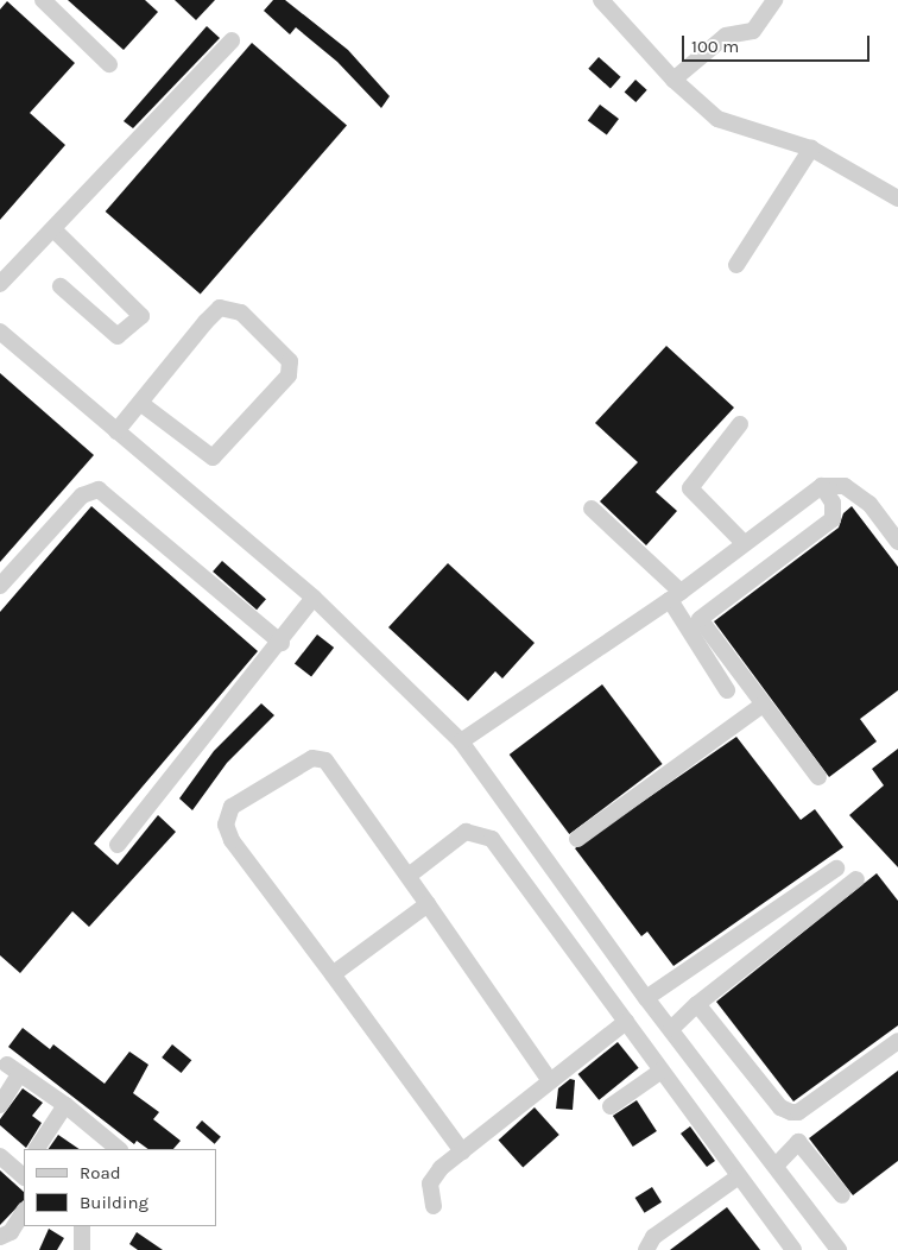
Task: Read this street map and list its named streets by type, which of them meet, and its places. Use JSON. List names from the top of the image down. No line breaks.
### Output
{"legend":["Road","Building"],"scale_bar":"100 m"}
